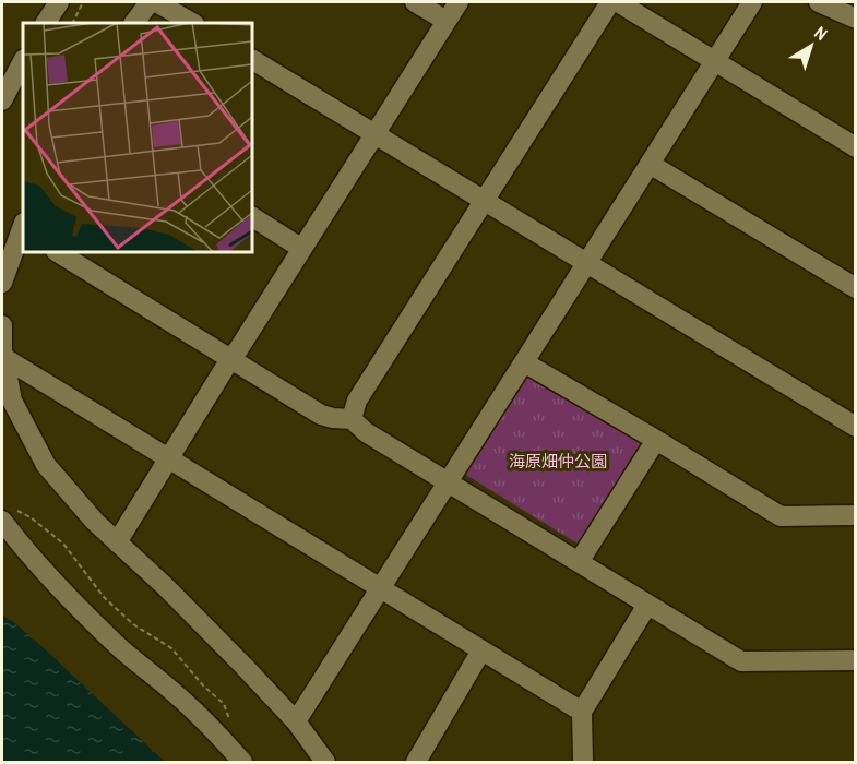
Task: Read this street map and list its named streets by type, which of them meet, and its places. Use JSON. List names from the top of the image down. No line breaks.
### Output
{"parks":["海原畑仲公園"],"north":"top right"}
